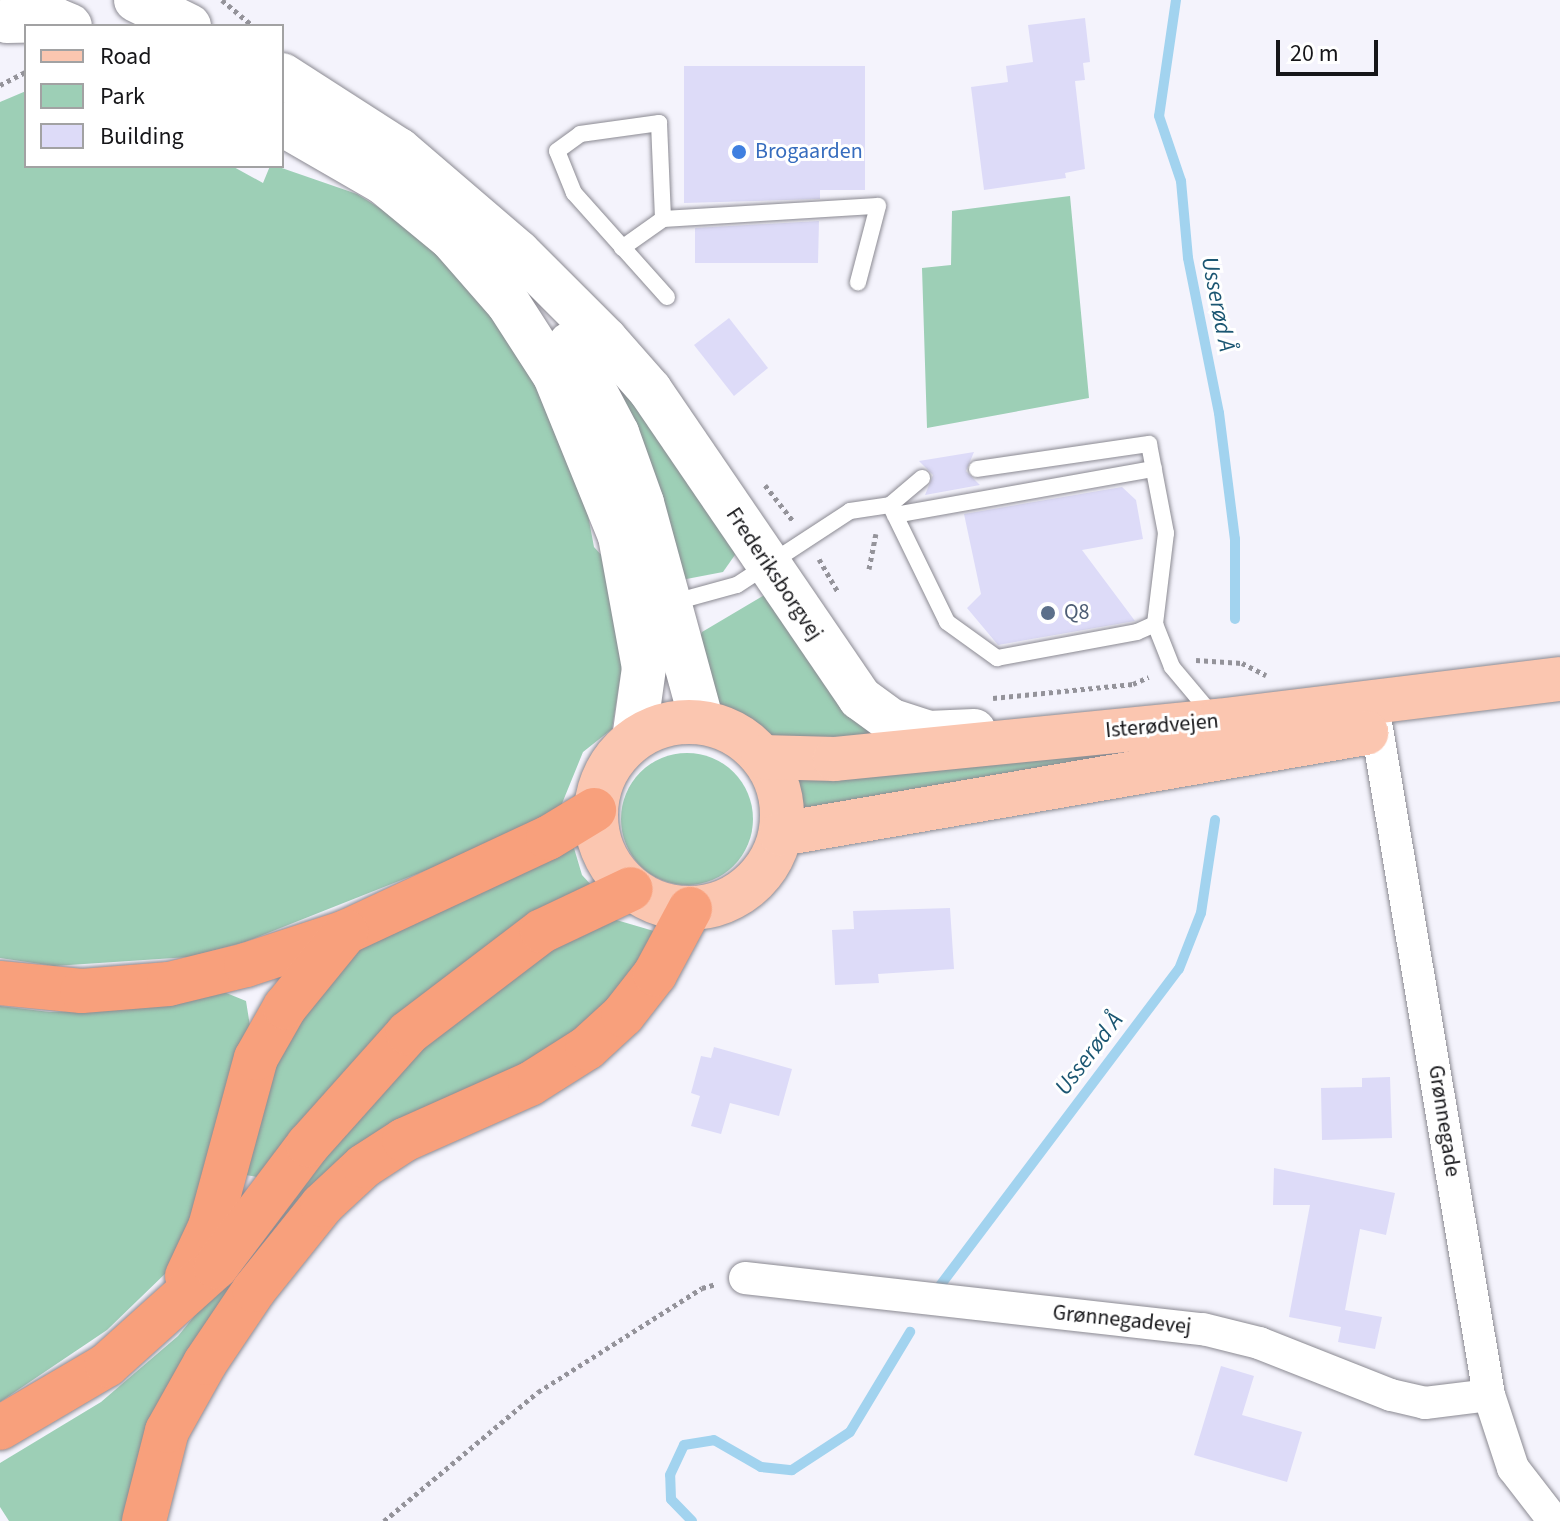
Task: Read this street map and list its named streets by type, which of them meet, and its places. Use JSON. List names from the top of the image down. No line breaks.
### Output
{"streets":{"main road":["Isterødvejen"],"street":["Frederiksborgvej","Grønnegade","Grønnegadevej"]},"crossings":[["Frederiksborgvej","Isterødvejen"],["Isterødvejen","Grønnegade"],["Grønnegade","Grønnegadevej"]],"water":["Usserød Å"],"places":["Brogaarden","Q8"],"legend":["Road","Park","Building"],"scale_bar":"20 m"}
